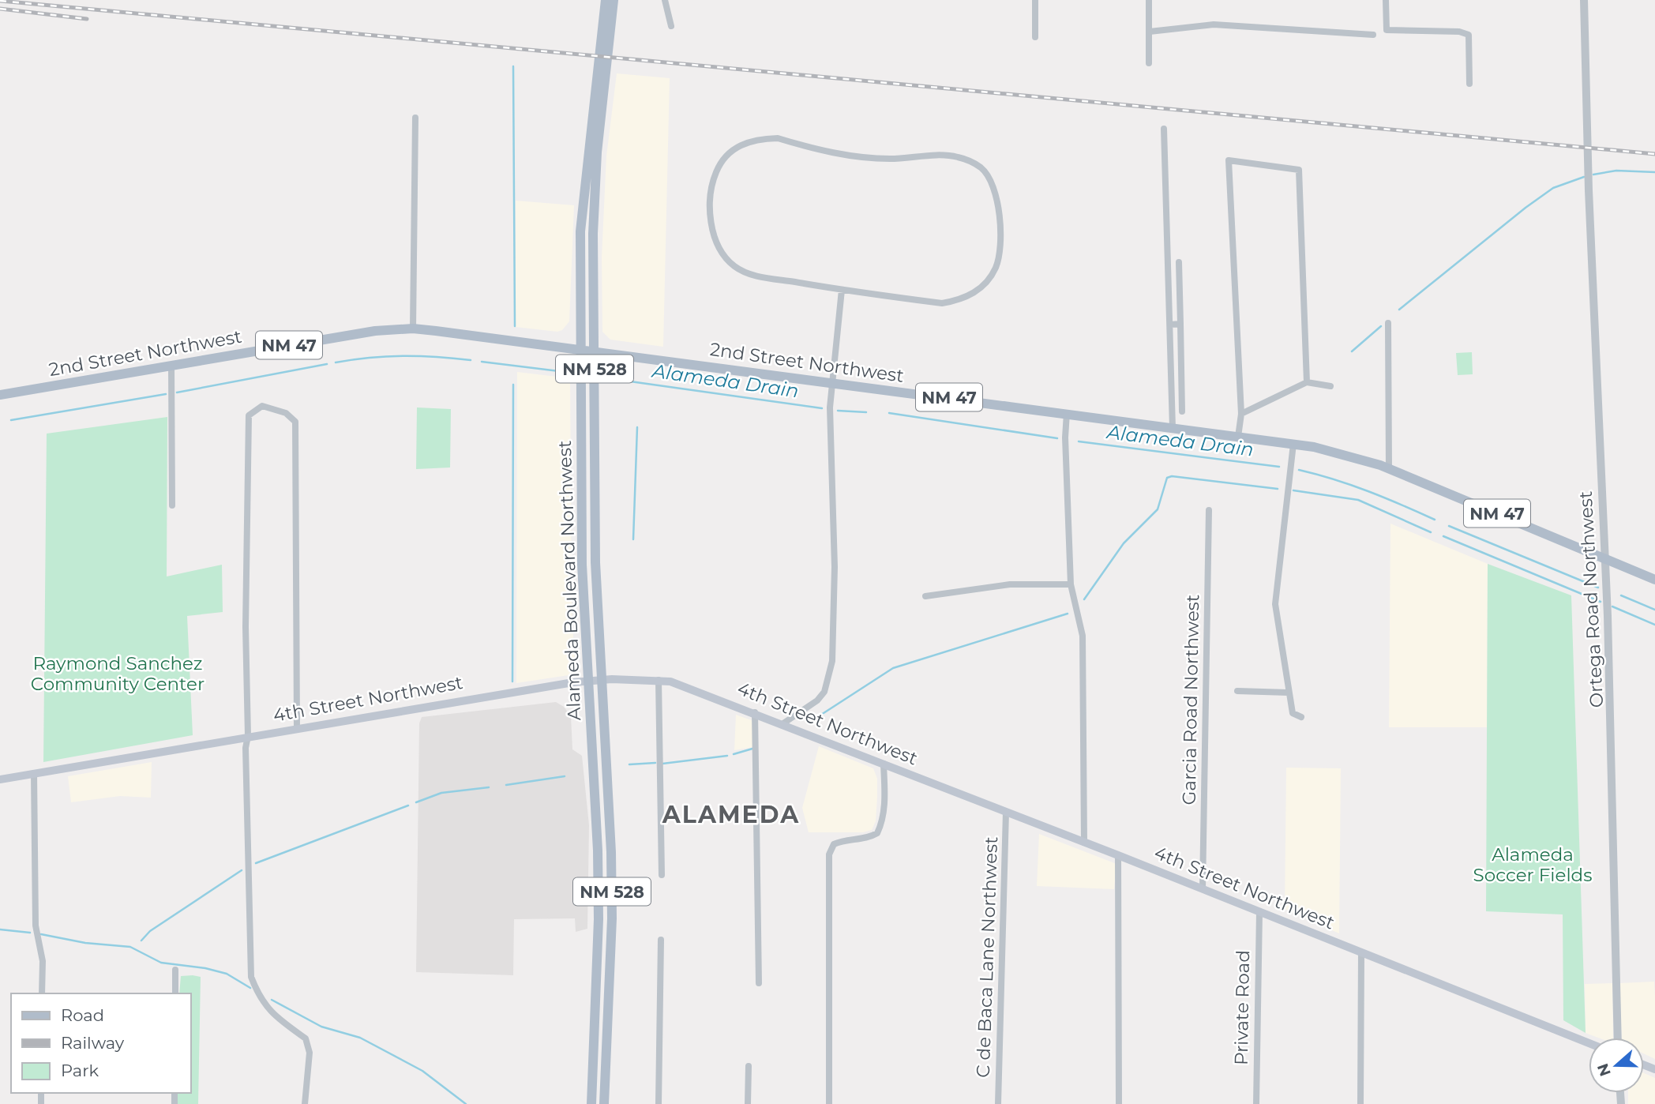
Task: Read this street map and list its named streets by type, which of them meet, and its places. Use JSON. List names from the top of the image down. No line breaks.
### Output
{"streets":{"main road":["NM 47","2nd Street Northwest","NM 528","Alameda Boulevard Northwest","4th Street Northwest"],"street":["Ortega Road Northwest","Garcia Road Northwest","C de Baca Lane Northwest","Private Road"]},"crossings":[["2nd Street Northwest","Alameda Boulevard Northwest"],["2nd Street Northwest","Ortega Road Northwest"],["NM 528","Alameda Boulevard Northwest"],["Alameda Boulevard Northwest","4th Street Northwest"],["4th Street Northwest","Garcia Road Northwest"],["4th Street Northwest","C de Baca Lane Northwest"],["4th Street Northwest","Private Road"]],"districts":["ALAMEDA"],"water":["Alameda Drain"],"parks":["Raymond Sanchez Community Center","Alameda Soccer Fields"],"legend":["Road","Railway","Park"],"north":"left"}
